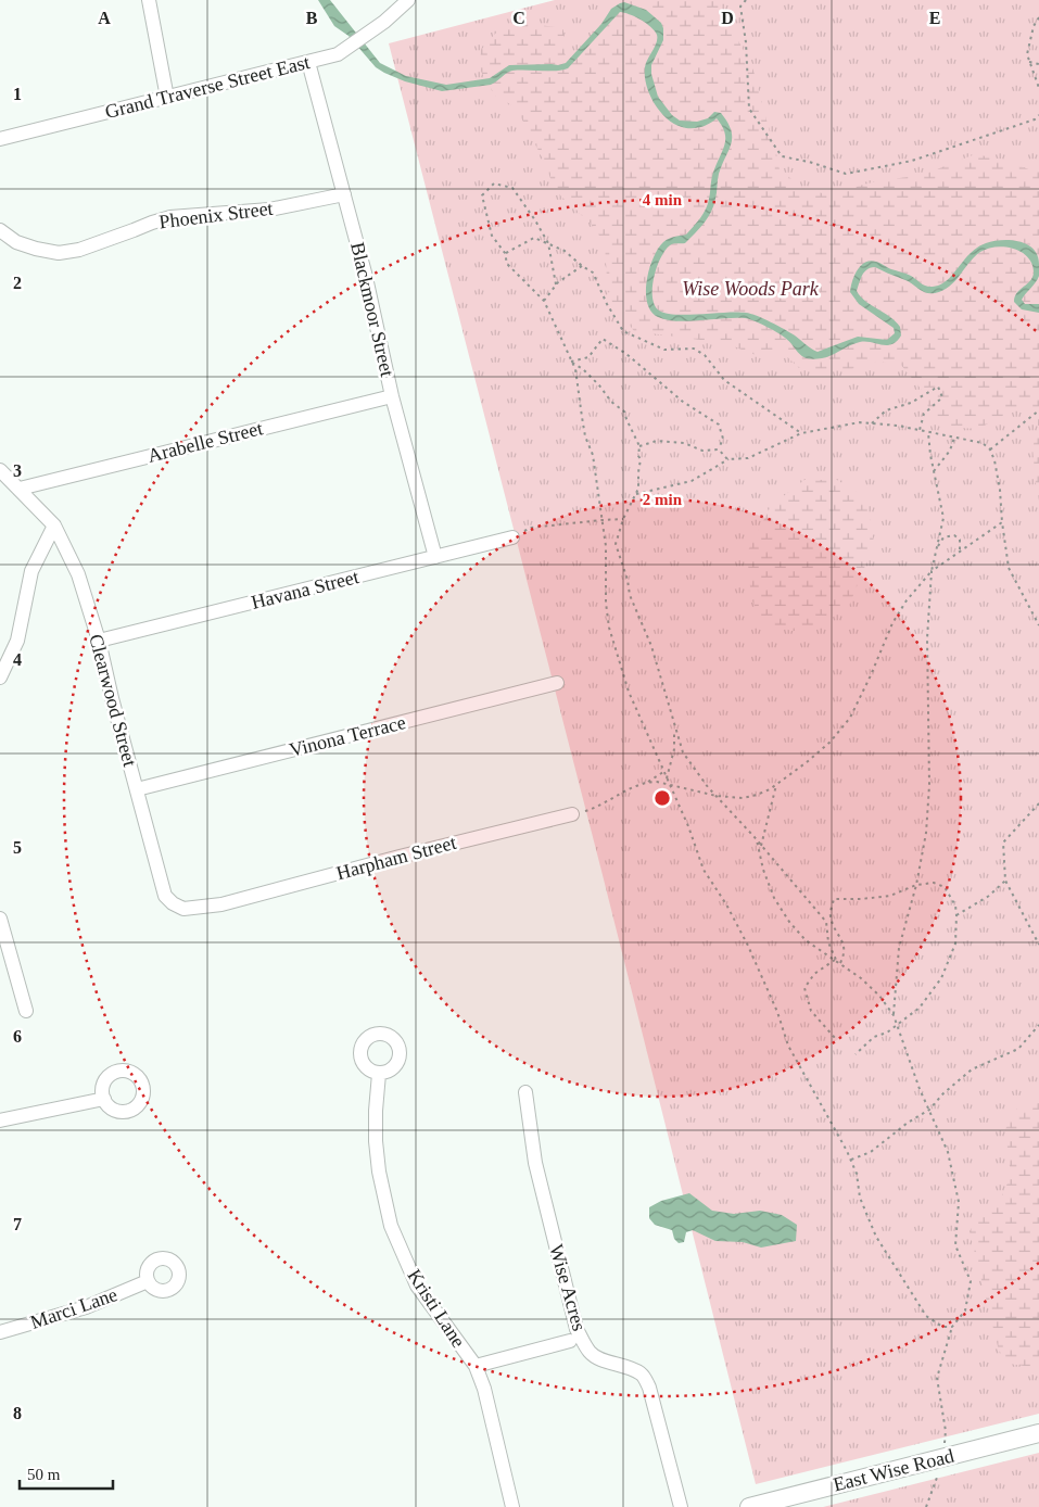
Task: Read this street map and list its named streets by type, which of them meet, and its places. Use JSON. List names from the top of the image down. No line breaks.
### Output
{"streets":{"street":["Grand Traverse Street East","Phoenix Street","Blackmoor Street","Arabelle Street","Havana Street","Clearwood Street","Vinona Terrace","Harpham Street","Wise Acres","Marci Lane","Kristi Lane","East Wise Road"]},"crossings":[["Grand Traverse Street East","Blackmoor Street"],["Phoenix Street","Blackmoor Street"],["Blackmoor Street","Arabelle Street"],["Blackmoor Street","Havana Street"],["Arabelle Street","Clearwood Street"],["Havana Street","Clearwood Street"],["Clearwood Street","Vinona Terrace"],["Clearwood Street","Harpham Street"]],"parks":["Wise Woods Park"],"scale_bar":"50 m","grid":{"columns":["A","B","C","D","E"],"rows":["1","2","3","4","5","6","7","8"]},"rings":["4 min","2 min"]}
